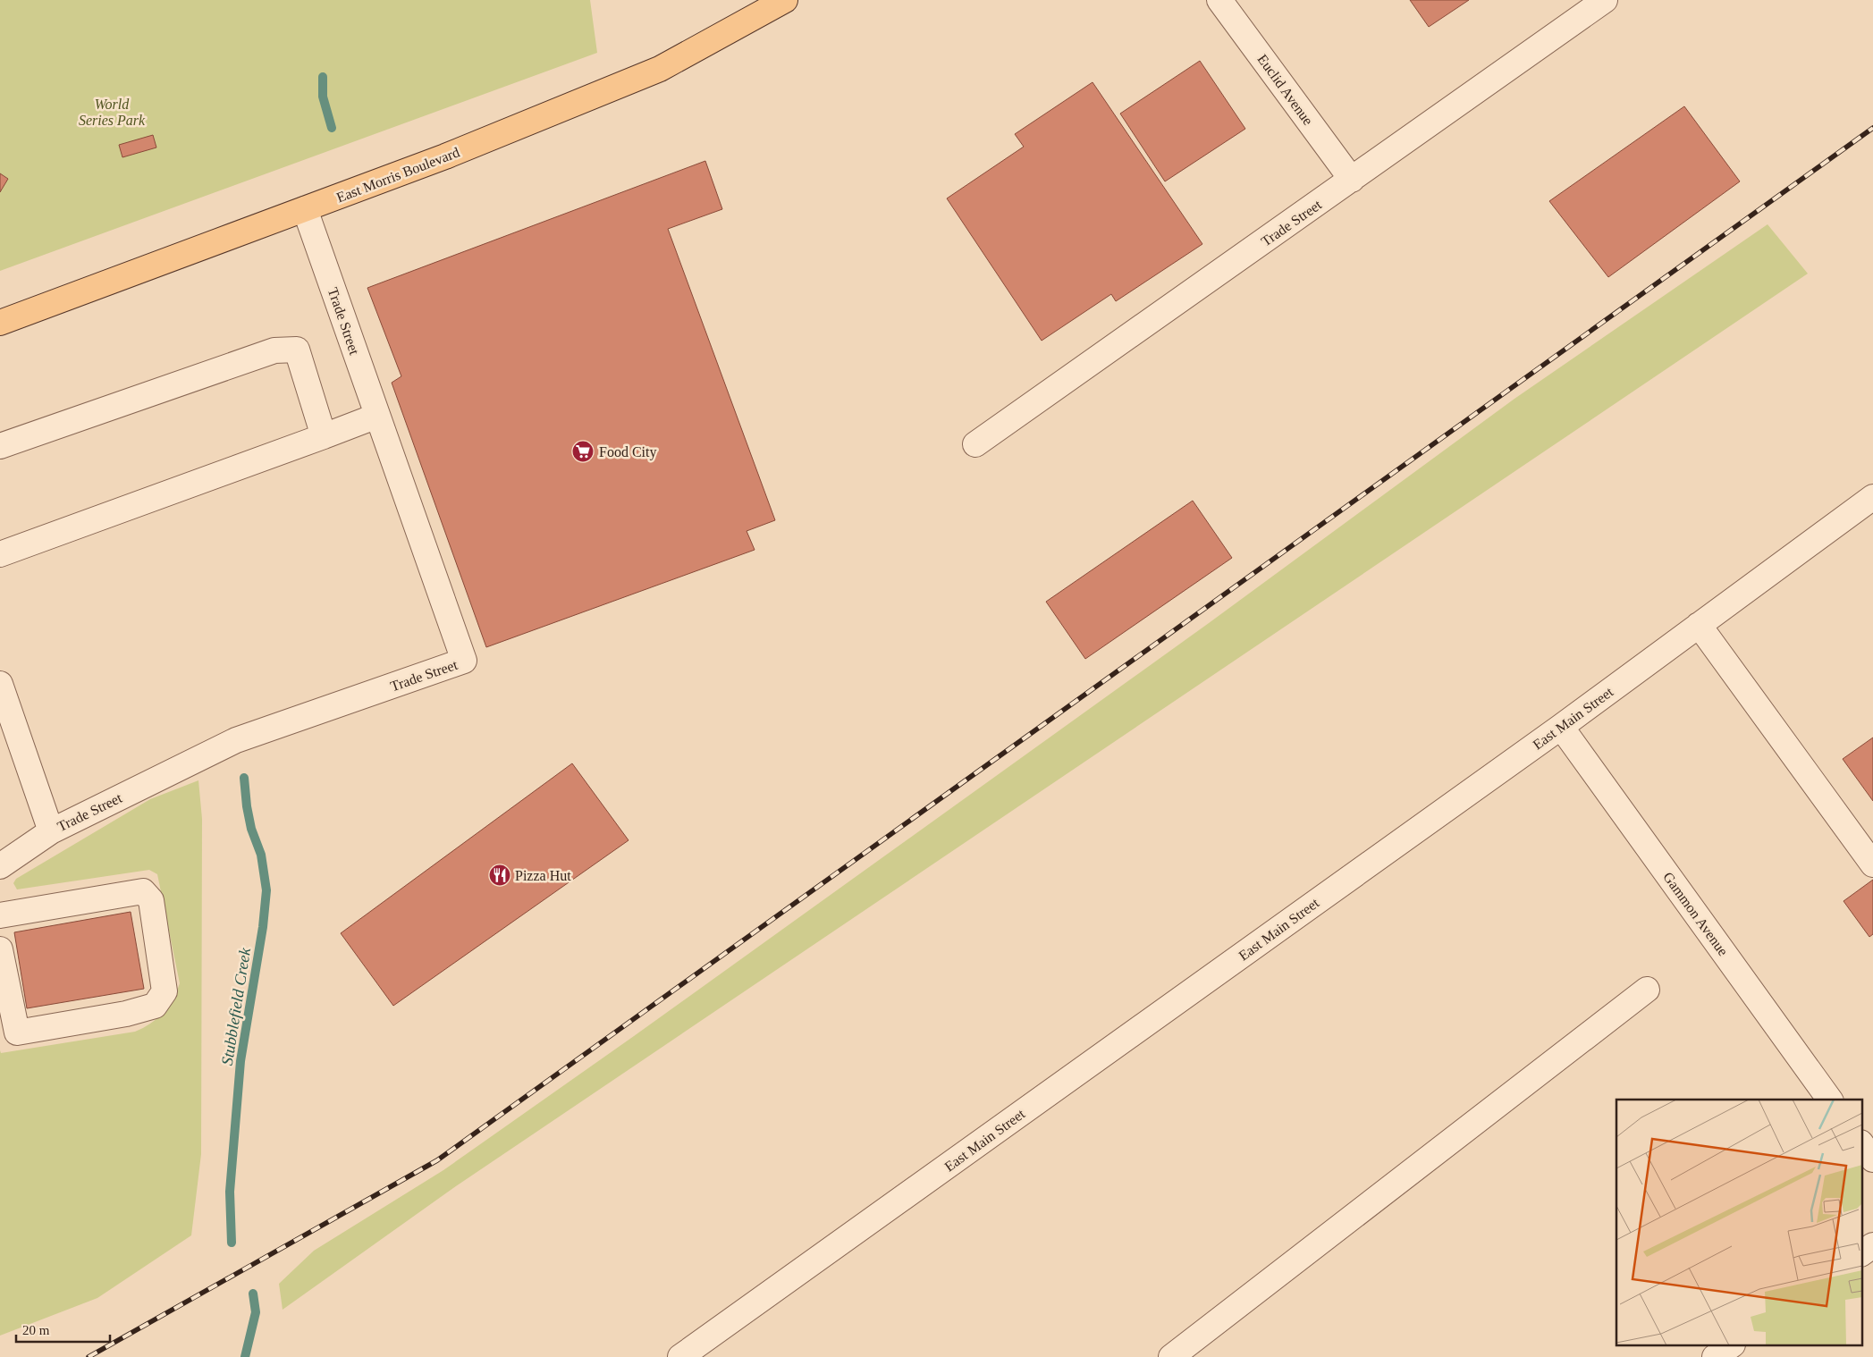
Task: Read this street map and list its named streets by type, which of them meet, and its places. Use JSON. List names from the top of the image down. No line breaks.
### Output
{"streets":{"main road":["East Morris Boulevard"],"street":["Euclid Avenue","Trade Street","East Main Street","Gammon Avenue"]},"crossings":[["Euclid Avenue","Trade Street"],["East Morris Boulevard","Trade Street"],["East Main Street","Gammon Avenue"]],"water":["Stubblefield Creek"],"parks":["World Series Park"],"places":{"supermarket":["Food City"],"restaurant":["Pizza Hut"]},"scale_bar":"20 m"}
